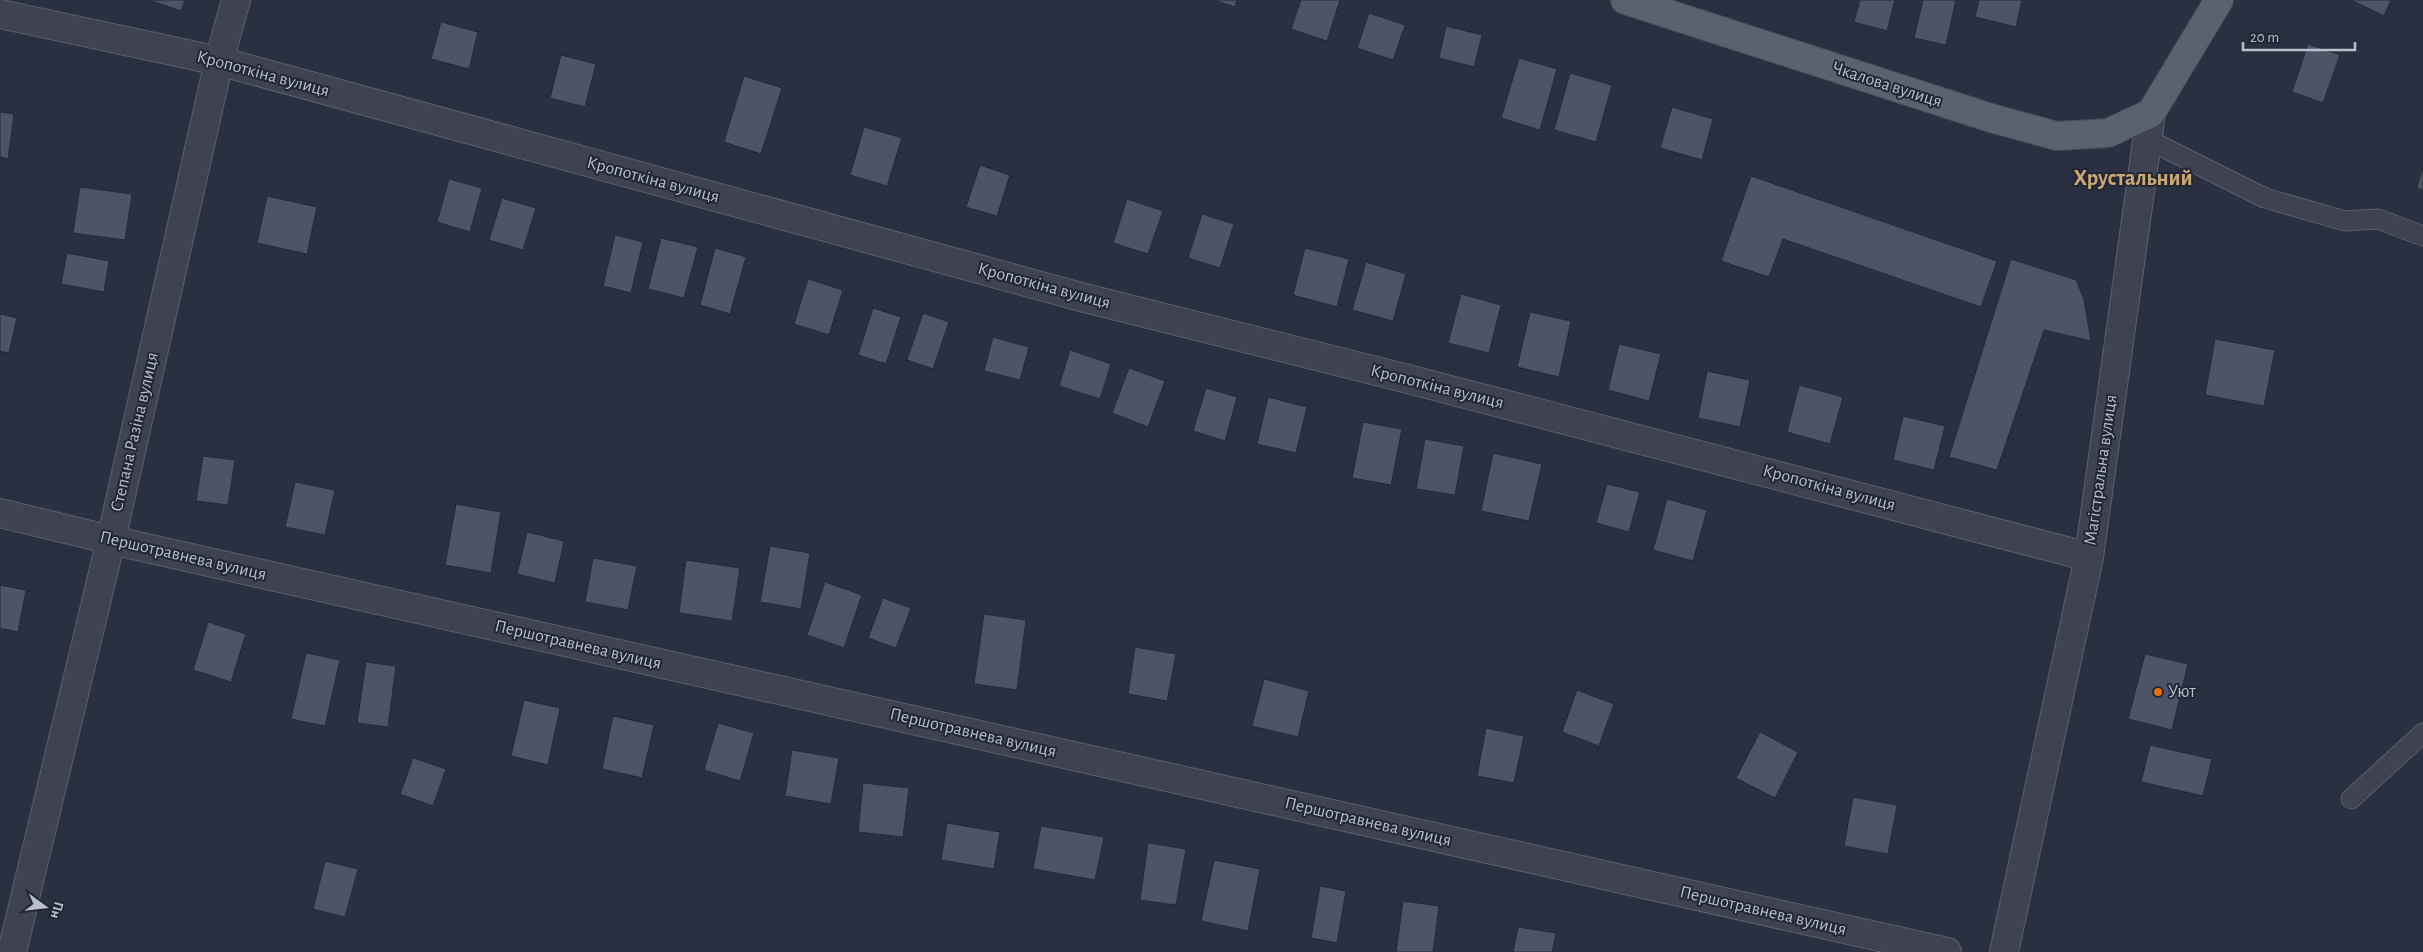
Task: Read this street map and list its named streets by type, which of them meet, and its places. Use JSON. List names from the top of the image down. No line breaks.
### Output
{"streets":{"main road":["Чкалова вулиця","Магістральна вулиця"],"street":["Кропоткіна вулиця","Степана Разіна вулиця","Першотравнева вулиця"]},"crossings":[["Кропоткіна вулиця","Степана Разіна вулиця"],["Кропоткіна вулиця","Магістральна вулиця"],["Чкалова вулиця","Магістральна вулиця"],["Степана Разіна вулиця","Першотравнева вулиця"]],"districts":["Хрустальний"],"places":["Уют"],"scale_bar":"20 m","north":"right"}
